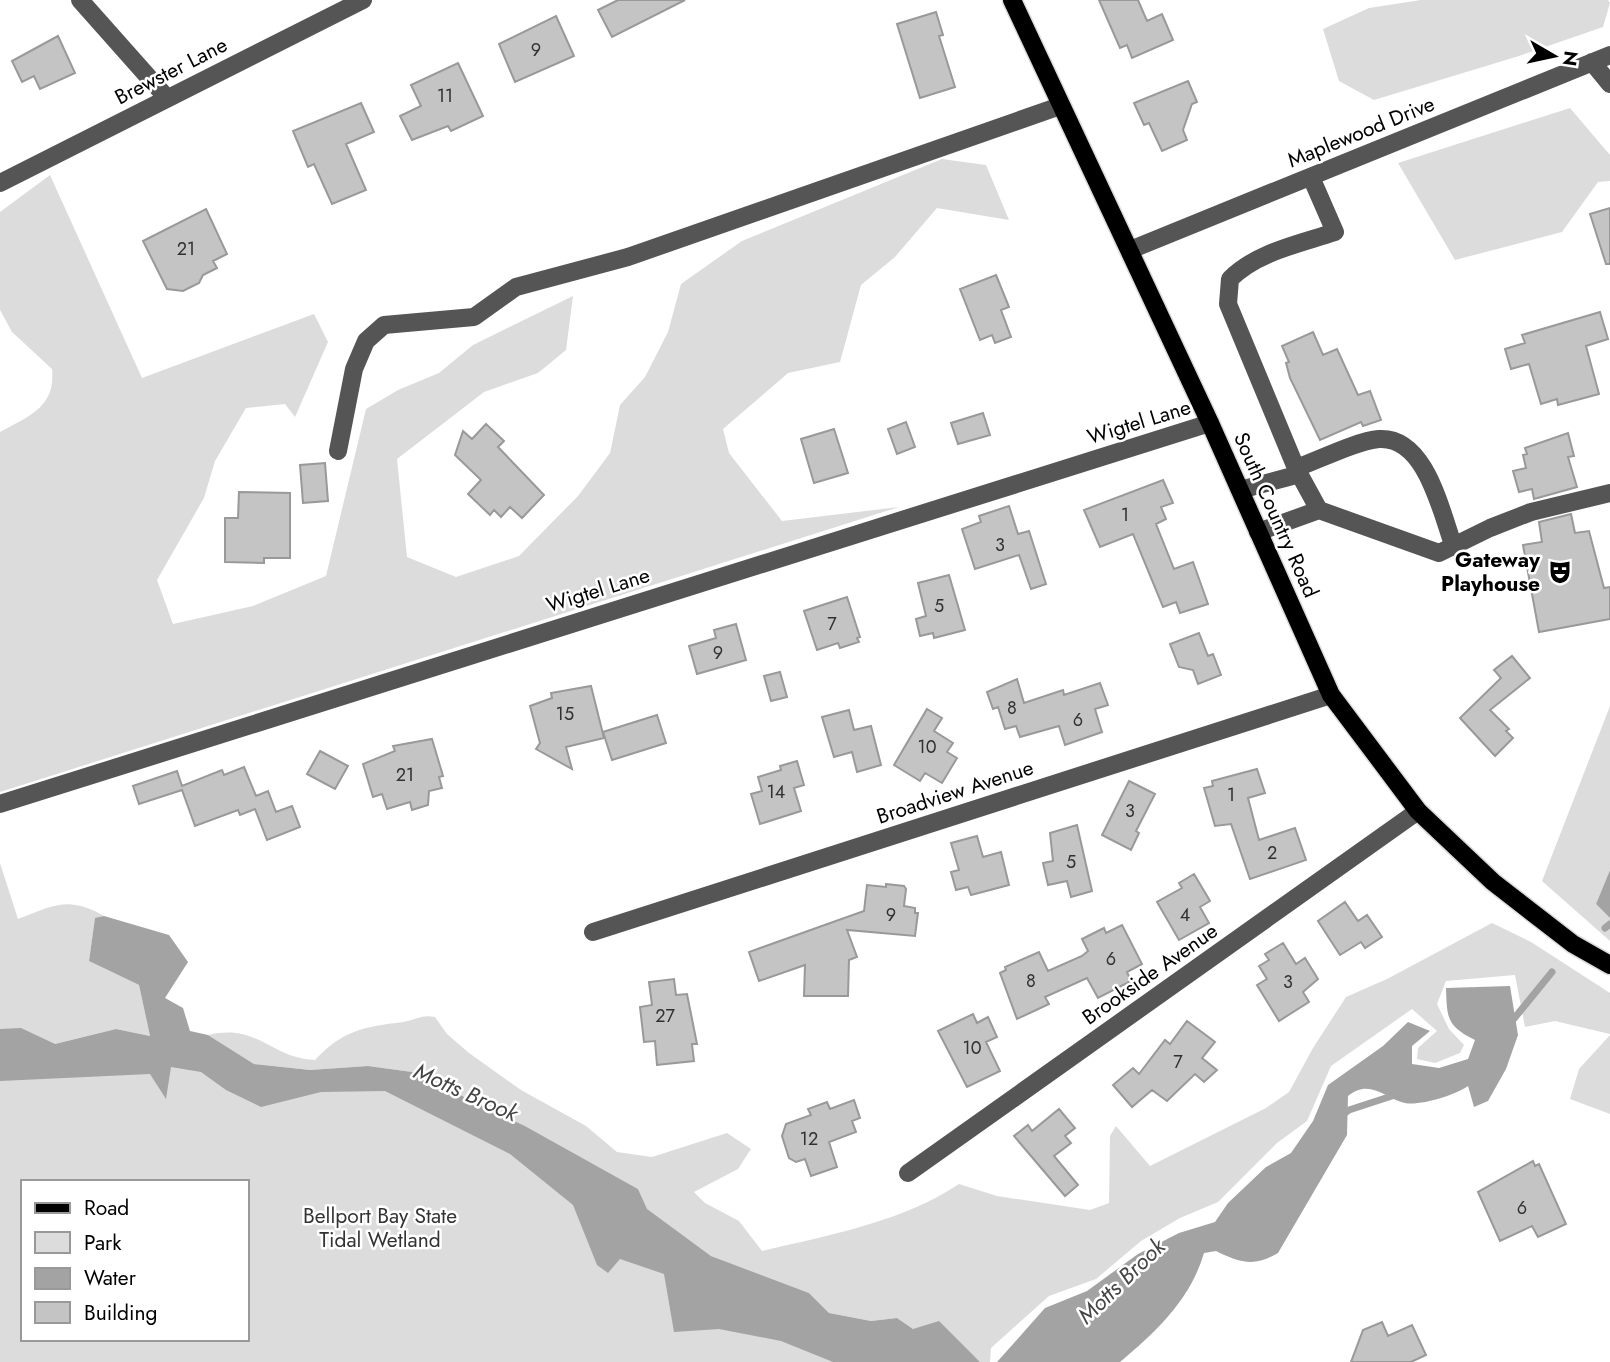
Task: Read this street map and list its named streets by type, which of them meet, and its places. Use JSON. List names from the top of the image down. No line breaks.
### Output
{"streets":{"main road":["South Country Road"],"street":["Brewster Lane","Maplewood Drive","Wigtel Lane","Broadview Avenue","Brookside Avenue"]},"crossings":[["Maplewood Drive","South Country Road"],["Wigtel Lane","South Country Road"],["South Country Road","Broadview Avenue"],["South Country Road","Brookside Avenue"]],"water":["Motts Brook"],"parks":["Bellport Bay State Tidal Wetland"],"places":{"theatre":["Gateway Playhouse"]},"house_numbers":["9","11","21","1","3","5","7","9","8","15","6","10","21","14","1","3","2","5","9","4","6","8","3","27","10","7","12","6"],"legend":["Road","Park","Water","Building"],"north":"right"}
